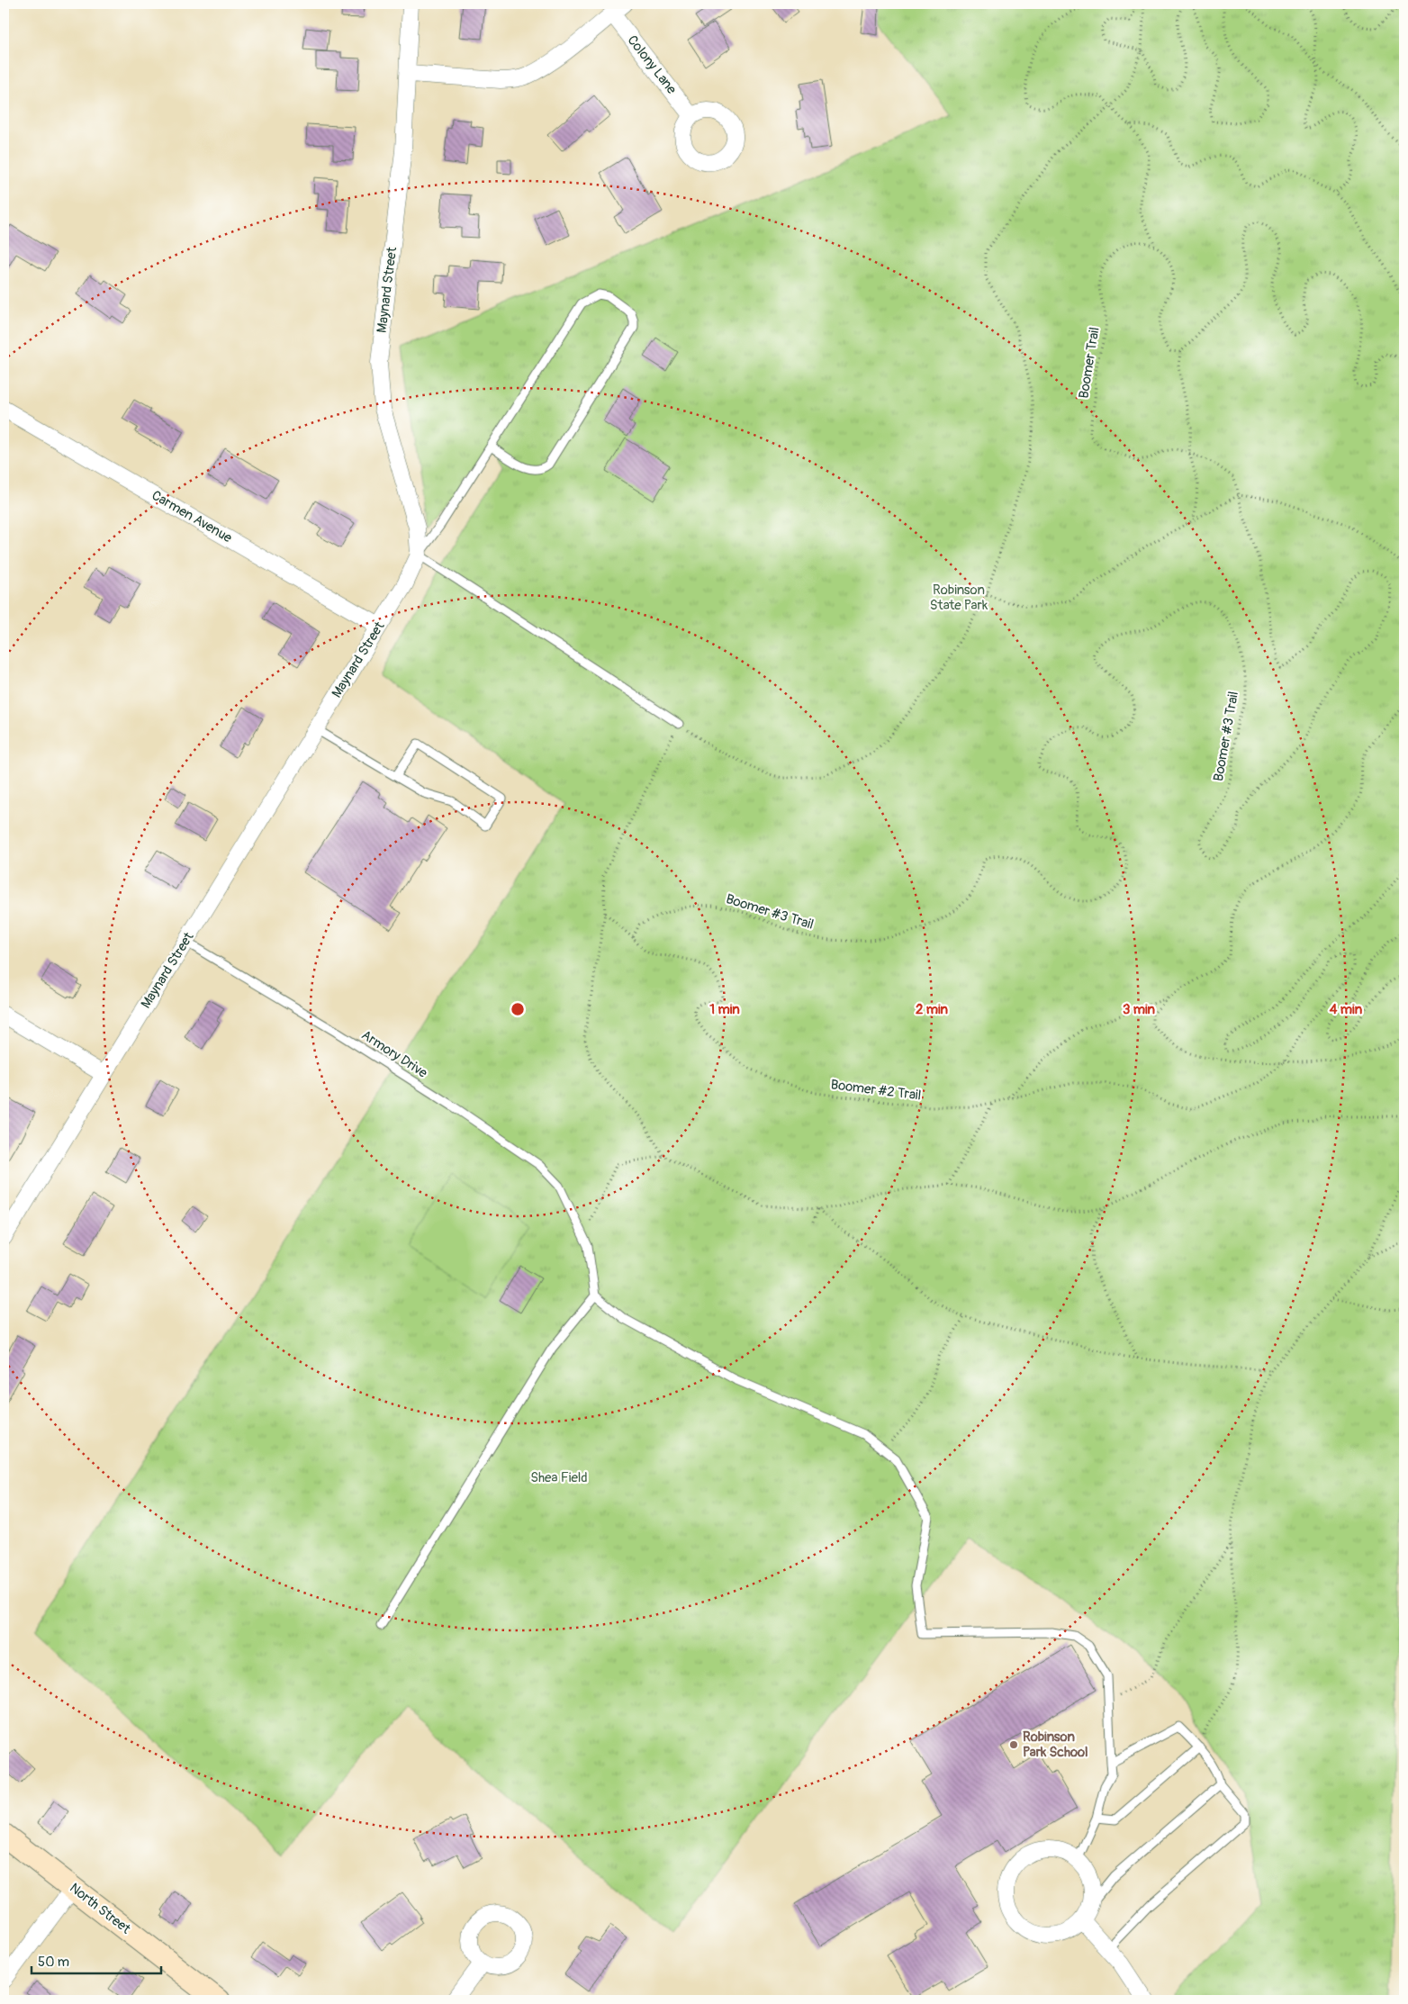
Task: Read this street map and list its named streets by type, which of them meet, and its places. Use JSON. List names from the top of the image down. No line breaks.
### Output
{"streets":{"main road":["North Street"],"street":["Colony Lane","Maynard Street","Carmen Avenue"],"lane":["Armory Drive"],"path":["Boomer Trail","Boomer #3 Trail","Boomer #2 Trail"]},"crossings":[["Maynard Street","Carmen Avenue"],["Maynard Street","Armory Drive"],["Boomer Trail","Boomer #3 Trail"],["Boomer #3 Trail","Boomer #2 Trail"]],"parks":["Robinson State Park","Shea Field"],"places":["Robinson Park School"],"scale_bar":"50 m","rings":["1 min","2 min","3 min","4 min"]}
